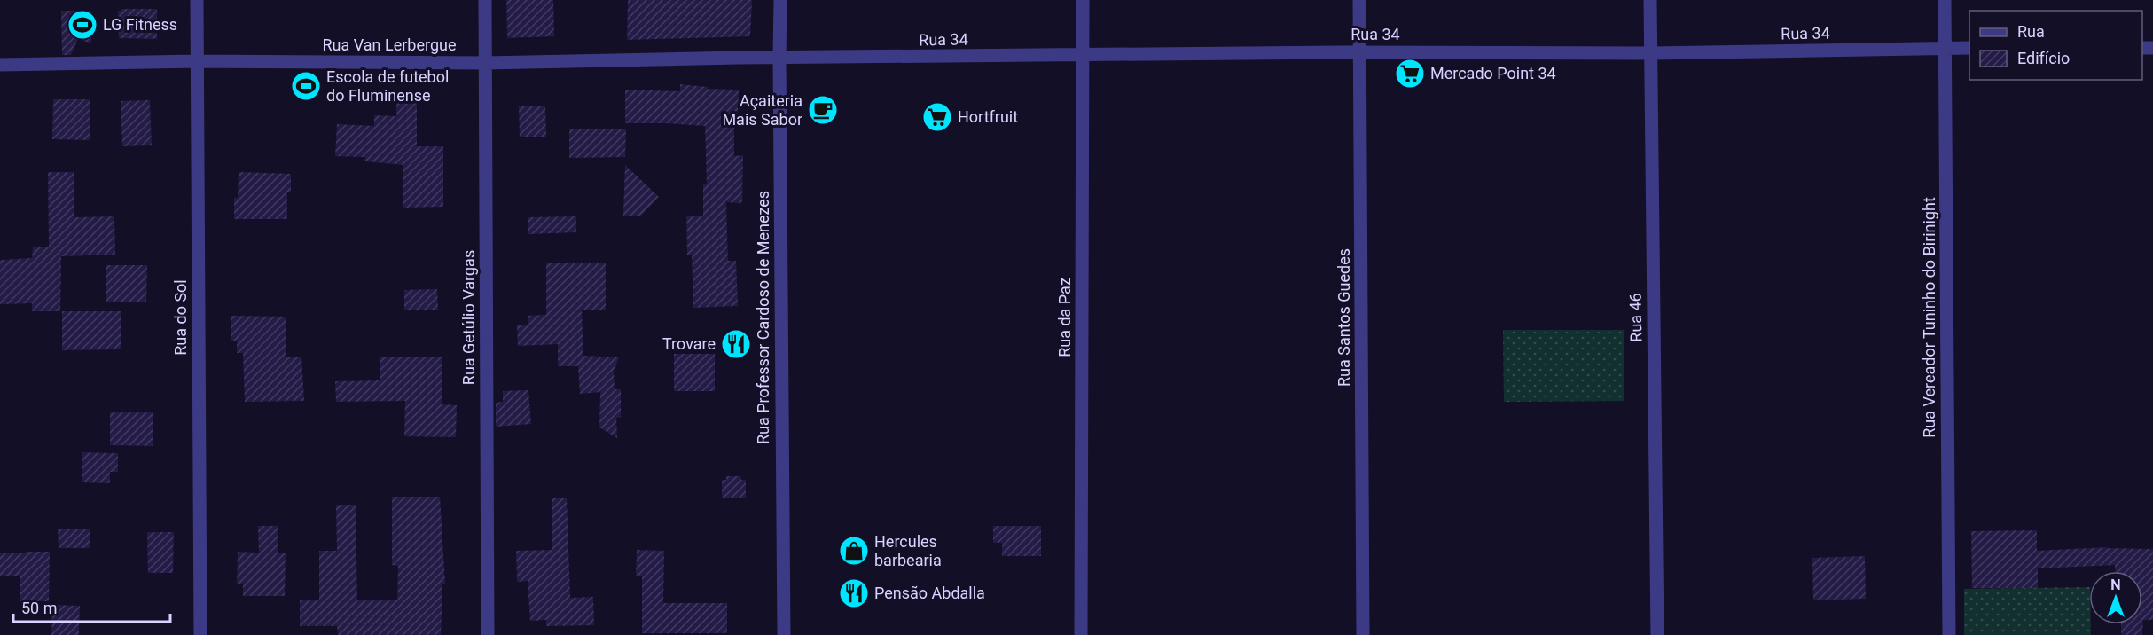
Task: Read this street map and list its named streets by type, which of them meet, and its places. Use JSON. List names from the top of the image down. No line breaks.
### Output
{"streets":{"street":["Rua 34","Rua Van Lerbergue","Rua do Sol","Rua Getúlio Vargas","Rua Professor Cardoso de Menezes","Rua da Paz","Rua Santos Guedes","Rua 46","Rua Vereador Tuninho do Birinight"]},"crossings":[["Rua 34","Rua Van Lerbergue"],["Rua 34","Rua Professor Cardoso de Menezes"],["Rua 34","Rua da Paz"],["Rua 34","Rua Santos Guedes"],["Rua 34","Rua 46"],["Rua 34","Rua Vereador Tuninho do Birinight"],["Rua Van Lerbergue","Rua do Sol"],["Rua Van Lerbergue","Rua Getúlio Vargas"],["Rua Van Lerbergue","Rua Professor Cardoso de Menezes"]],"places":{"sports":["LG Fitness","Escola de futebol do Fluminense"],"supermarket":["Mercado Point 34","Hortfruit"],"cafe":["Açaiteria Mais Sabor"],"restaurant":["Trovare","Pensão Abdalla"],"shop":["Hercules barbearia"]},"legend":["Rua","Edifício"],"scale_bar":"50 m","north":"top"}
